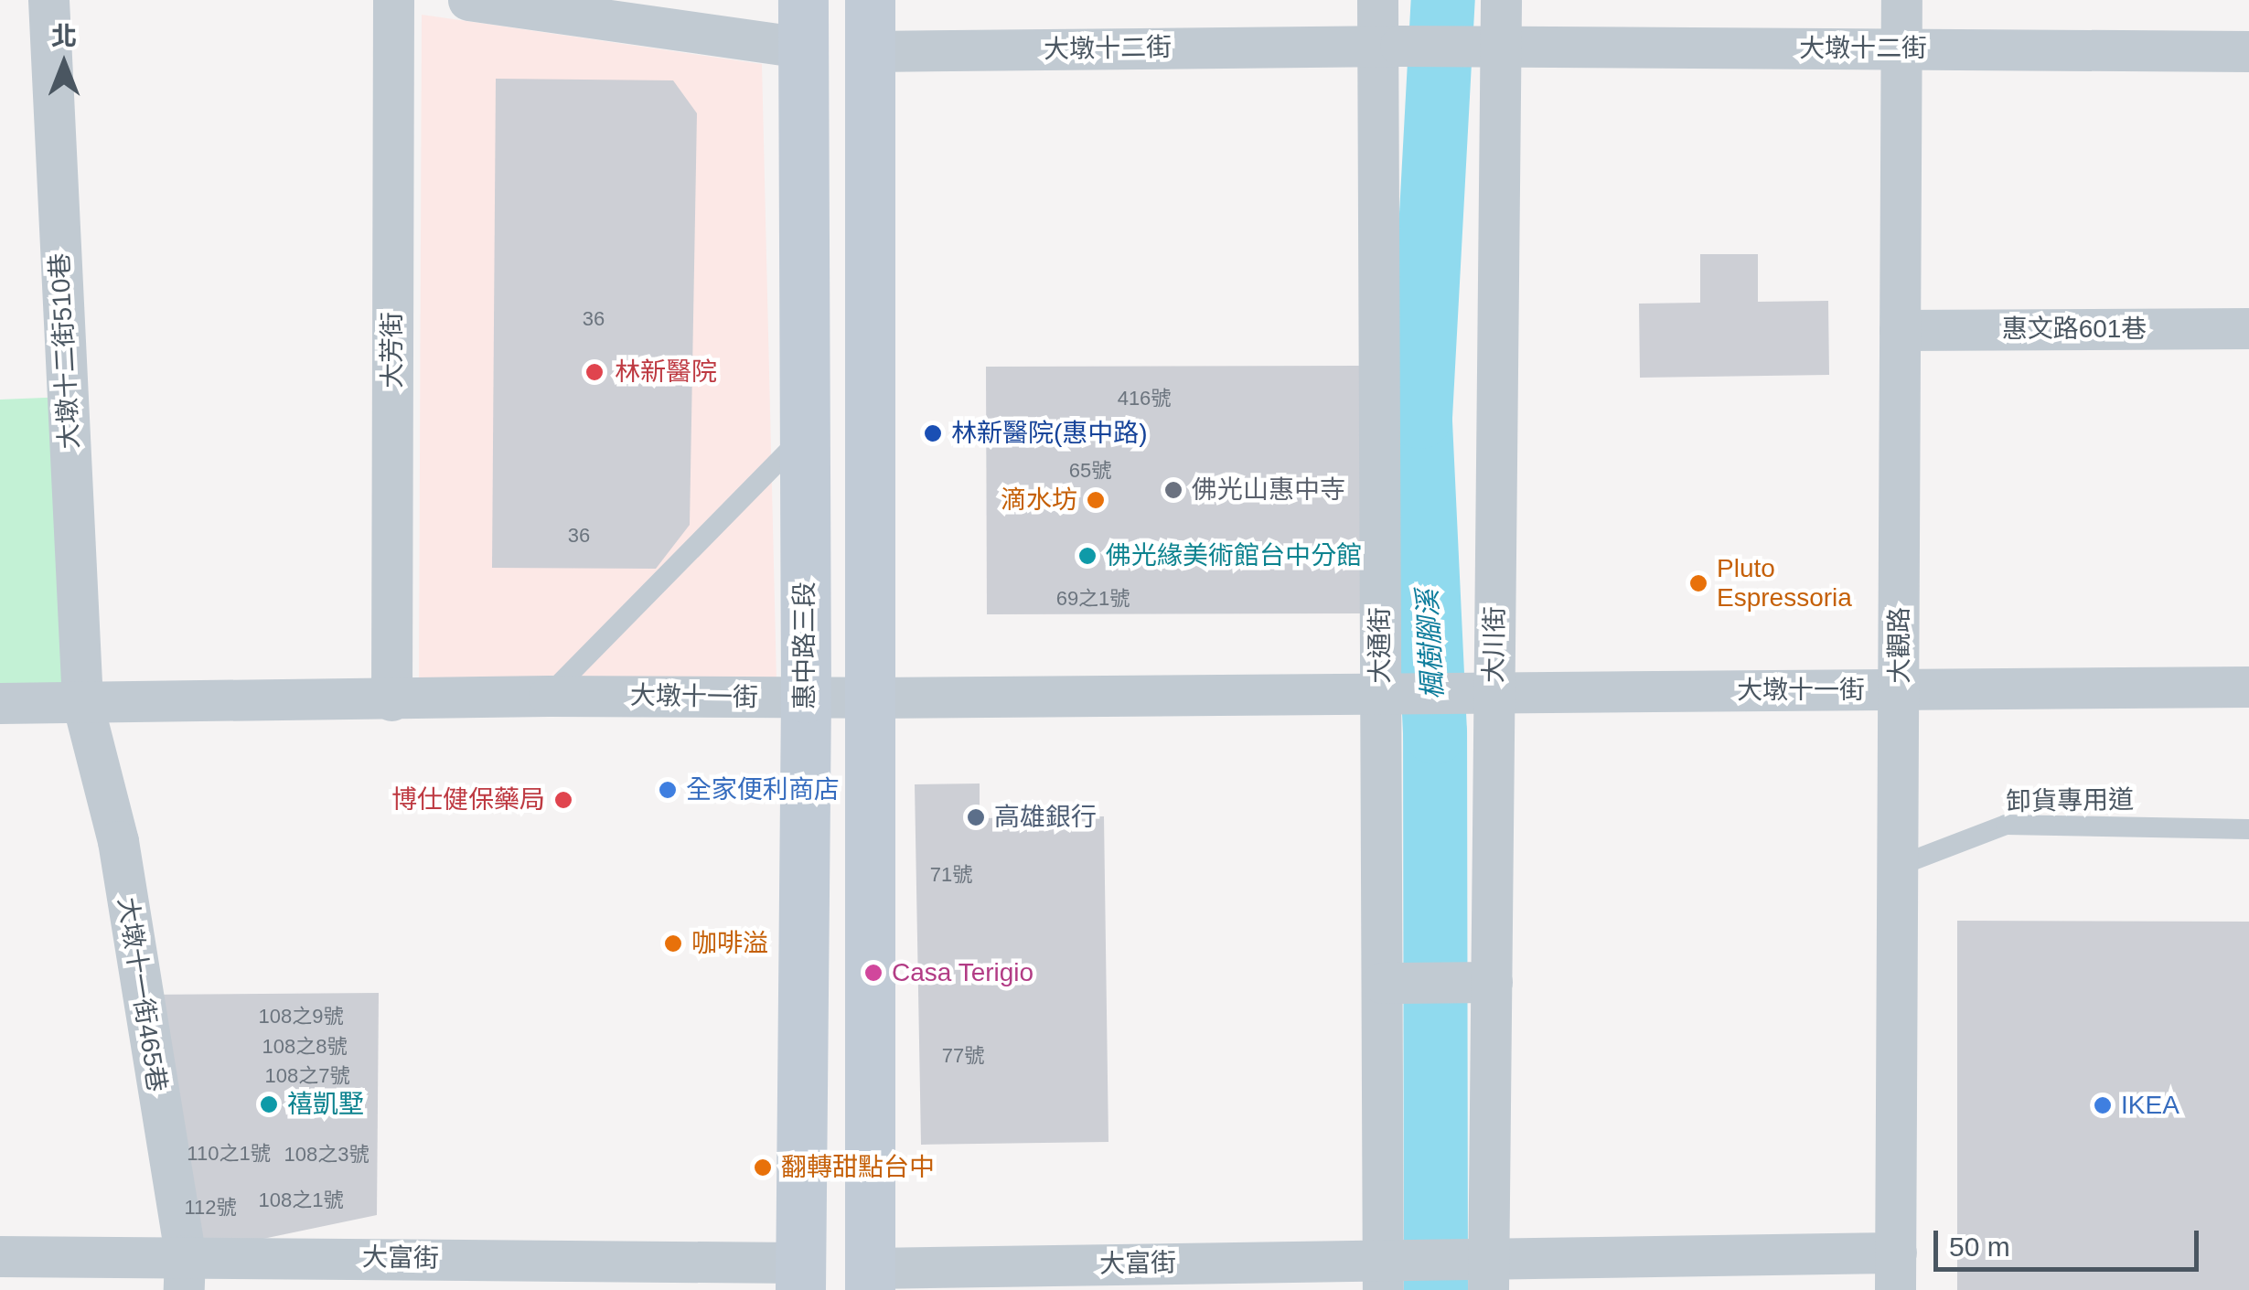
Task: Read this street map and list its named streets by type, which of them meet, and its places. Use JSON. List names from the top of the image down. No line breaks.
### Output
{"streets":{"street":["大墩十二街","惠文路601巷","大芳街","大墩十二街510巷","大川街","惠中路三段","大通街","大觀路","大墩十一街","大墩十一街465巷","大富街"],"lane":["卸貨專用道"]},"crossings":[["大墩十二街","大川街"],["大墩十二街","大通街"],["大墩十二街","大觀路"],["惠文路601巷","大觀路"],["大芳街","大墩十一街"],["大墩十二街510巷","大墩十一街"],["大墩十二街510巷","大墩十一街465巷"],["大川街","大墩十一街"],["大川街","大富街"],["惠中路三段","大墩十一街"],["惠中路三段","大富街"],["大通街","大墩十一街"],["大通街","大富街"],["大觀路","大墩十一街"],["大觀路","卸貨專用道"],["大墩十一街","大墩十一街465巷"],["大墩十一街465巷","大富街"]],"water":["楓樹腳溪"],"places":["林新醫院","林新醫院(惠中路)","佛光山惠中寺","滴水坊","佛光緣美術館台中分館","Pluto Espressoria","全家便利商店","博仕健保藥局","高雄銀行","咖啡溢","Casa Terigio","禧凱墅","IKEA","翻轉甜點台中"],"house_numbers":["36","416號","65號","36","69之1號","71號","108之9號","108之8號","77號","108之7號","110之1號","108之3號","108之1號","112號"],"scale_bar":"50 m","north":"top"}
